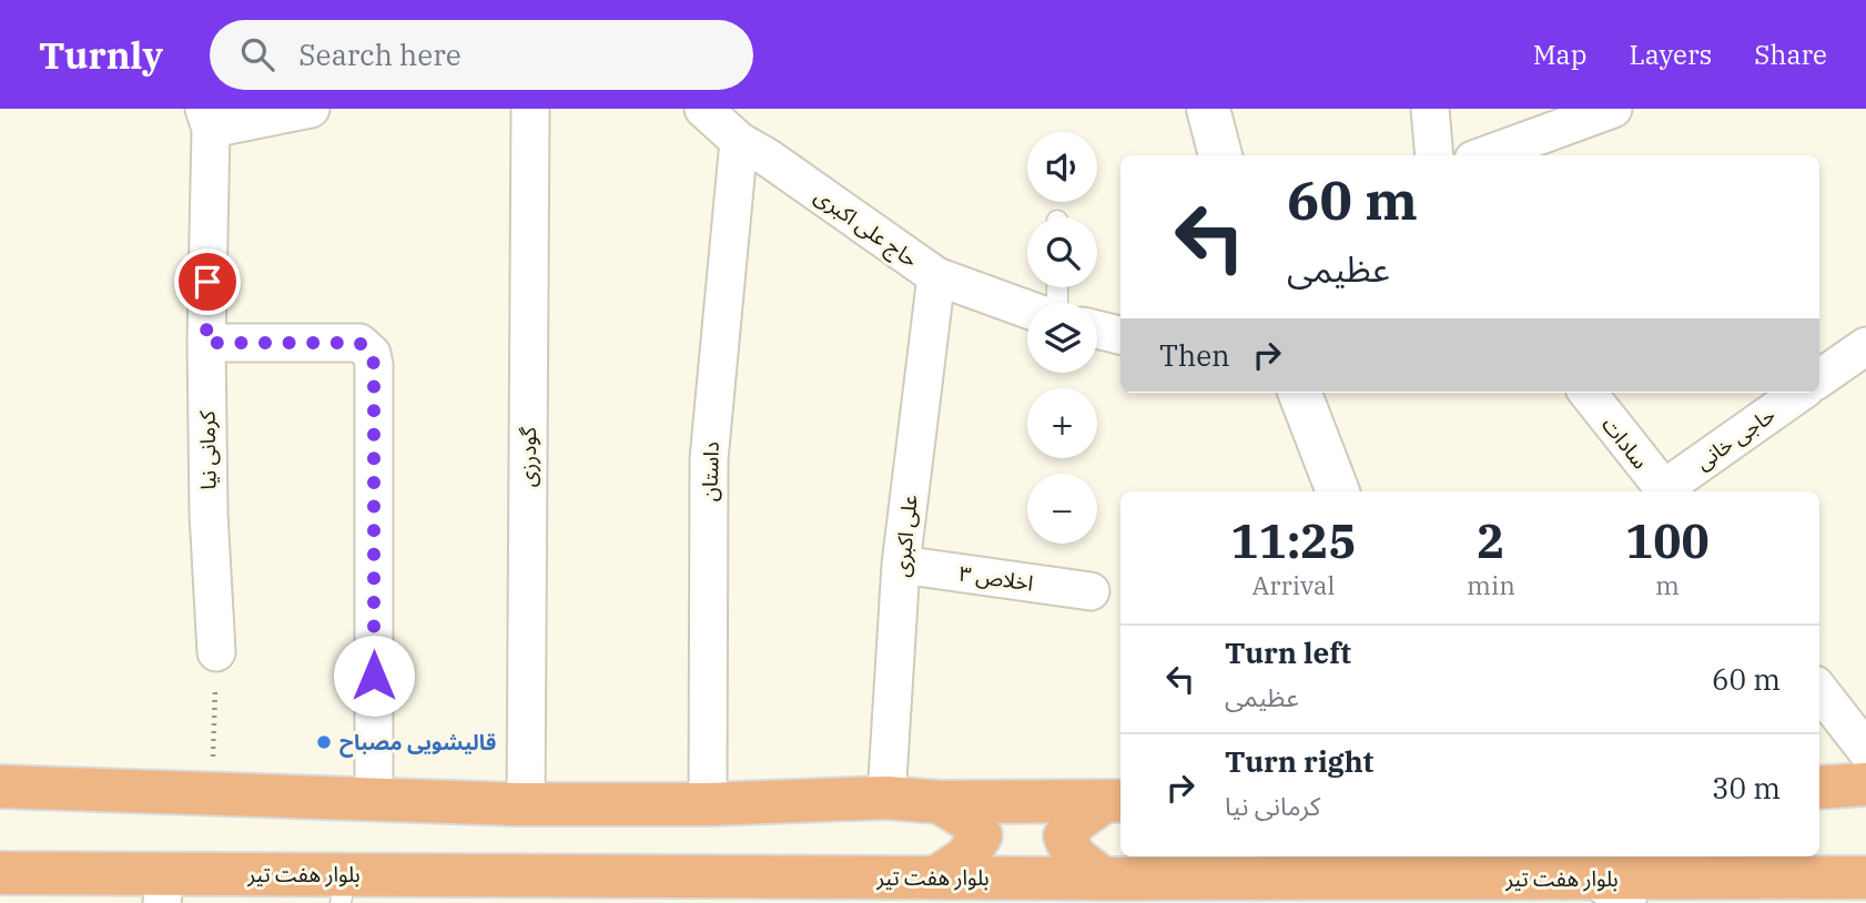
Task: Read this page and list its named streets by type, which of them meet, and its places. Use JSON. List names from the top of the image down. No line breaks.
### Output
{"streets":{"main road":["بلوار هفت تیر"],"street":["حاج علی اکبری","حاجی خانی","سادات","کرمانی نیا","گودرزی","داستان","علی اکبری","اخلاص ۳"]},"crossings":[["حاج علی اکبری","داستان"],["حاج علی اکبری","علی اکبری"],["علی اکبری","اخلاص ۳"]],"places":["قالیشویی مصباح"],"page":{"header":"Turnly","search":"Search here","nav":["Map","Layers","Share"],"map_buttons":["+","−"],"turn":["60 m","عظیمی"],"then":"Then","eta":["11:25","Arrival","2","min","100","m"],"list":[{"name":"Turn left","note":"عظیمی","value":"60 m"},{"name":"Turn right","note":"کرمانی نیا","value":"30 m"}]}}
